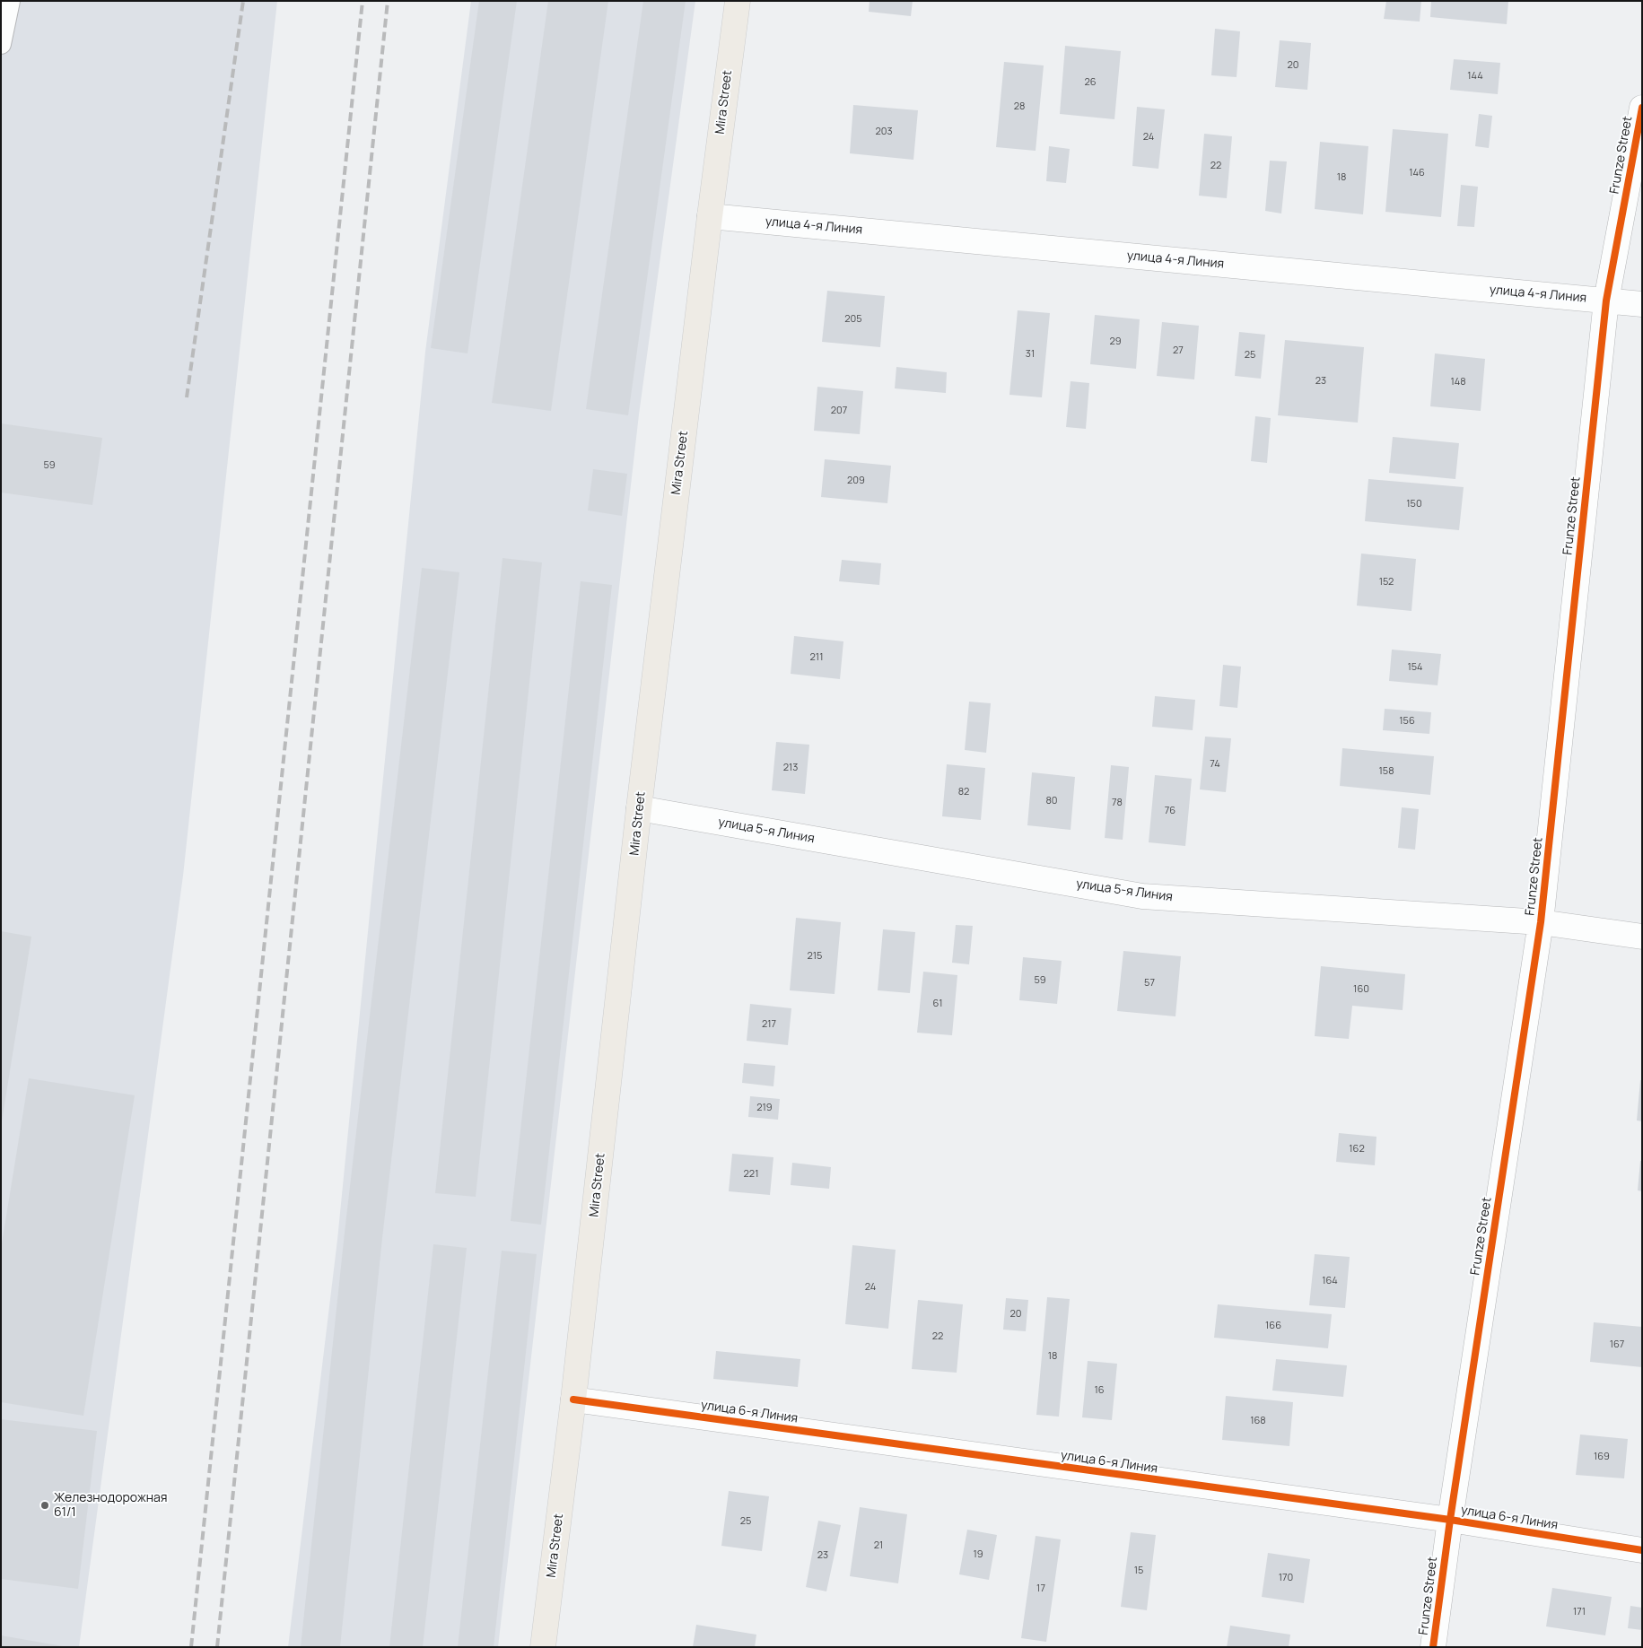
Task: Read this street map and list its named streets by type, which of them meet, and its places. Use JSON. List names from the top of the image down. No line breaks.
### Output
{"streets":{"main road":["Mira Street"],"street":["Frunze Street","улица 4-я Линия","улица 5-я Линия","улица 6-я Линия"]},"crossings":[["Mira Street","улица 4-я Линия"],["Mira Street","улица 5-я Линия"],["Mira Street","улица 6-я Линия"],["Frunze Street","улица 4-я Линия"],["Frunze Street","улица 5-я Линия"],["Frunze Street","улица 6-я Линия"]],"places":["Железнодорожная 61/1"],"house_numbers":["20","144","26","28","203","24","22","146","18","205","29","27","31","25","23","148","207","59","209","150","152","211","154","156","74","213","158","82","80","78","76","215","59","57","160","61","217","219","162","221","164","24","20","166","22","167","18","16","168","169","25","21","19","23","15","170","17","171"]}
